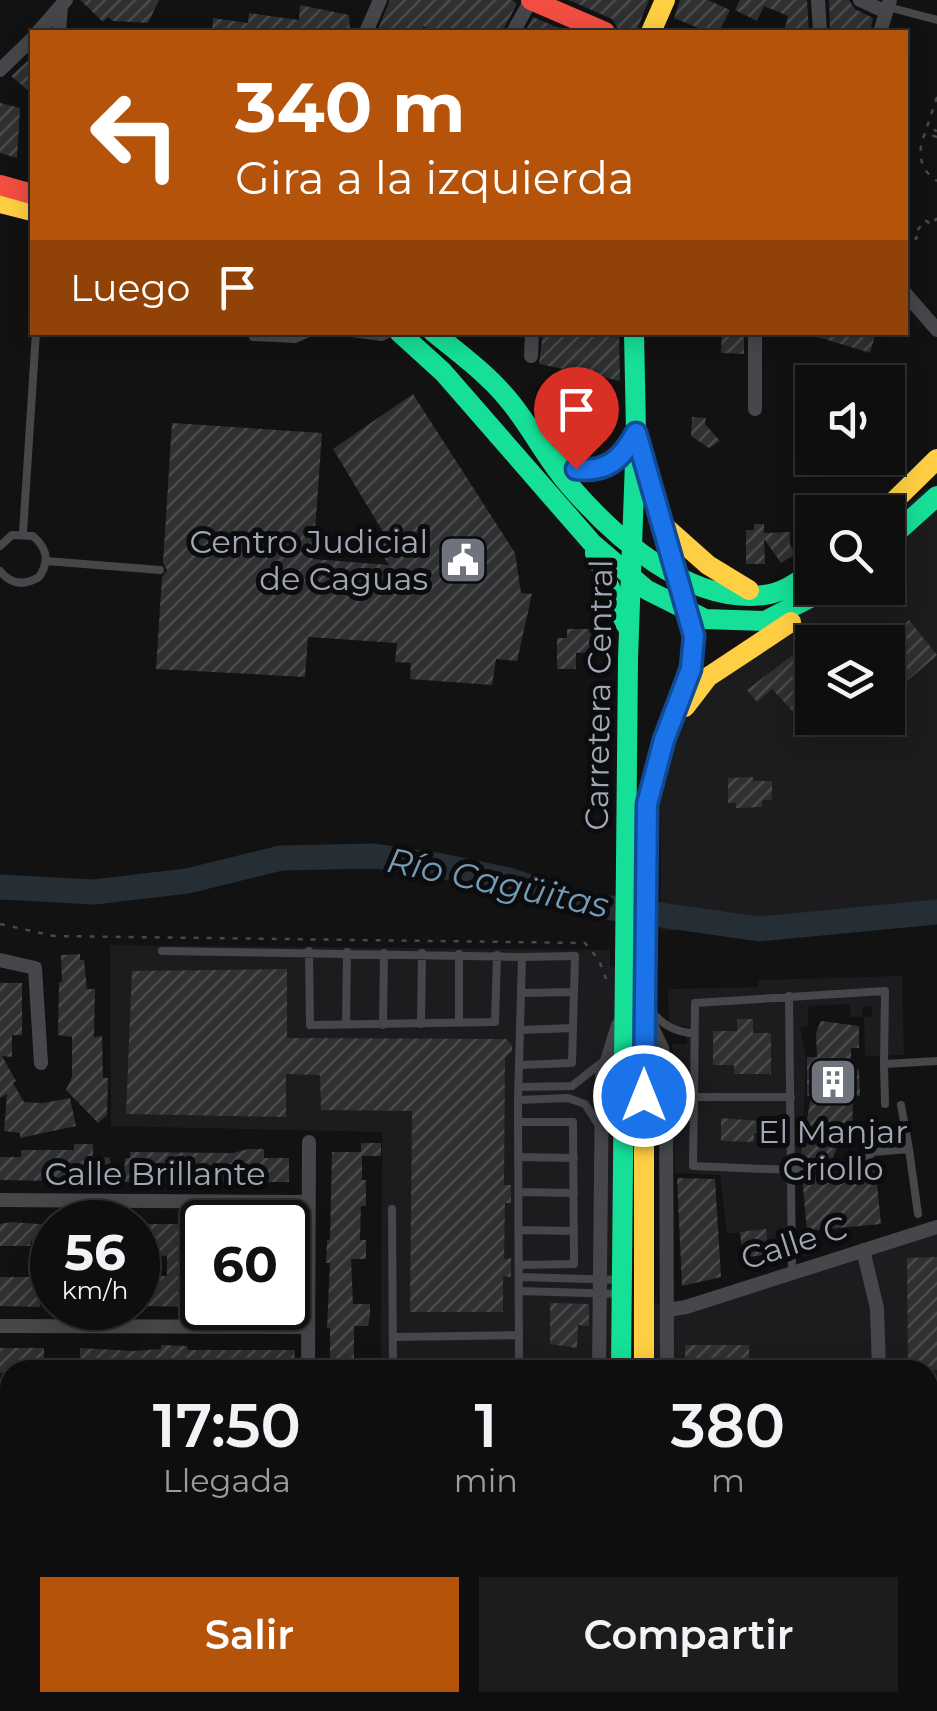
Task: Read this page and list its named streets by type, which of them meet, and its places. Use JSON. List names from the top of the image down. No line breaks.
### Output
{"streets":{"main road":["Carretera Central"],"street":["Calle Brillante","Calle C"]},"water":["Río Cagüitas"],"places":{"public building":["Centro Judicial de Caguas"],"building":["El Manjar Criollo"]},"page":{"turn":["340 m","Gira a la izquierda"],"then":"Luego","speed":"56 km/h","limit":"60","eta":["17:50","Llegada","1","min","380","m"],"buttons":["Salir","Compartir"]}}
